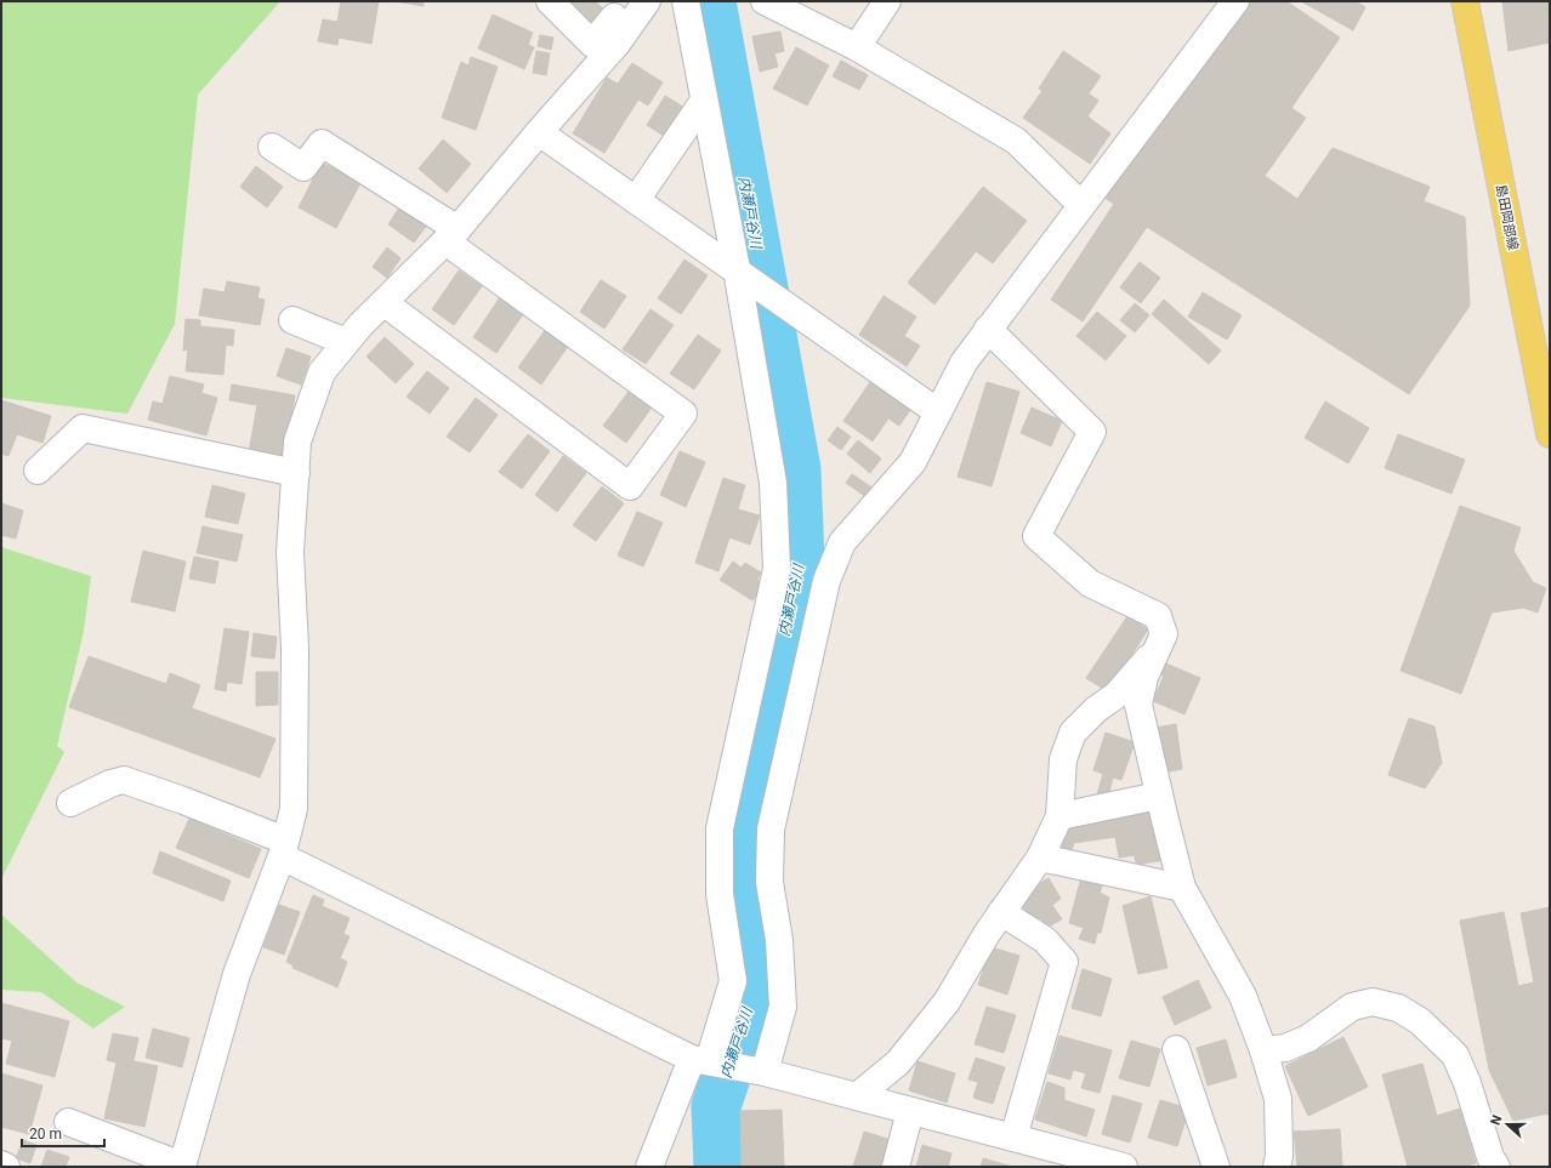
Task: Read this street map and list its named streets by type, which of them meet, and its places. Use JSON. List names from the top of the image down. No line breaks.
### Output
{"streets":{"main road":["島田岡部線"]},"water":["内瀬戸谷川"],"scale_bar":"20 m","north":"left"}
